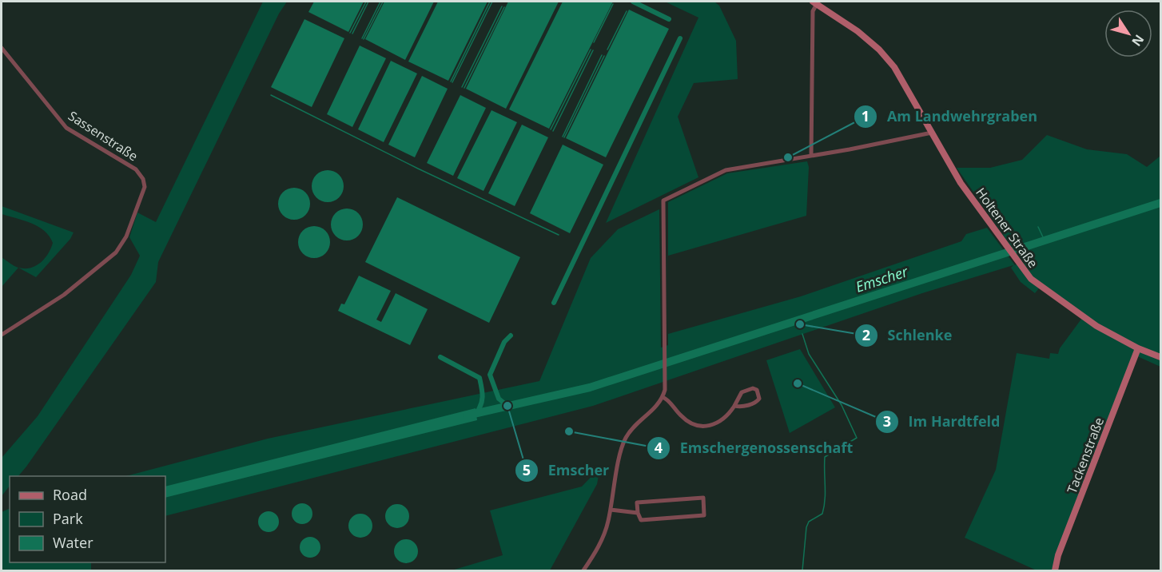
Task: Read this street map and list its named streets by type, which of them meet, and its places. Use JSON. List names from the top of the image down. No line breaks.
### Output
{"streets":{"main road":["Holtener Straße","Tackenstraße"],"street":["Sassenstraße"]},"crossings":[["Holtener Straße","Tackenstraße"]],"water":["Emscher"],"places":["Am Landwehrgraben","Schlenke","Im Hardtfeld","Emscher","Emschergenossenschaft"],"legend":["Road","Park","Water"],"north":"bottom right"}
